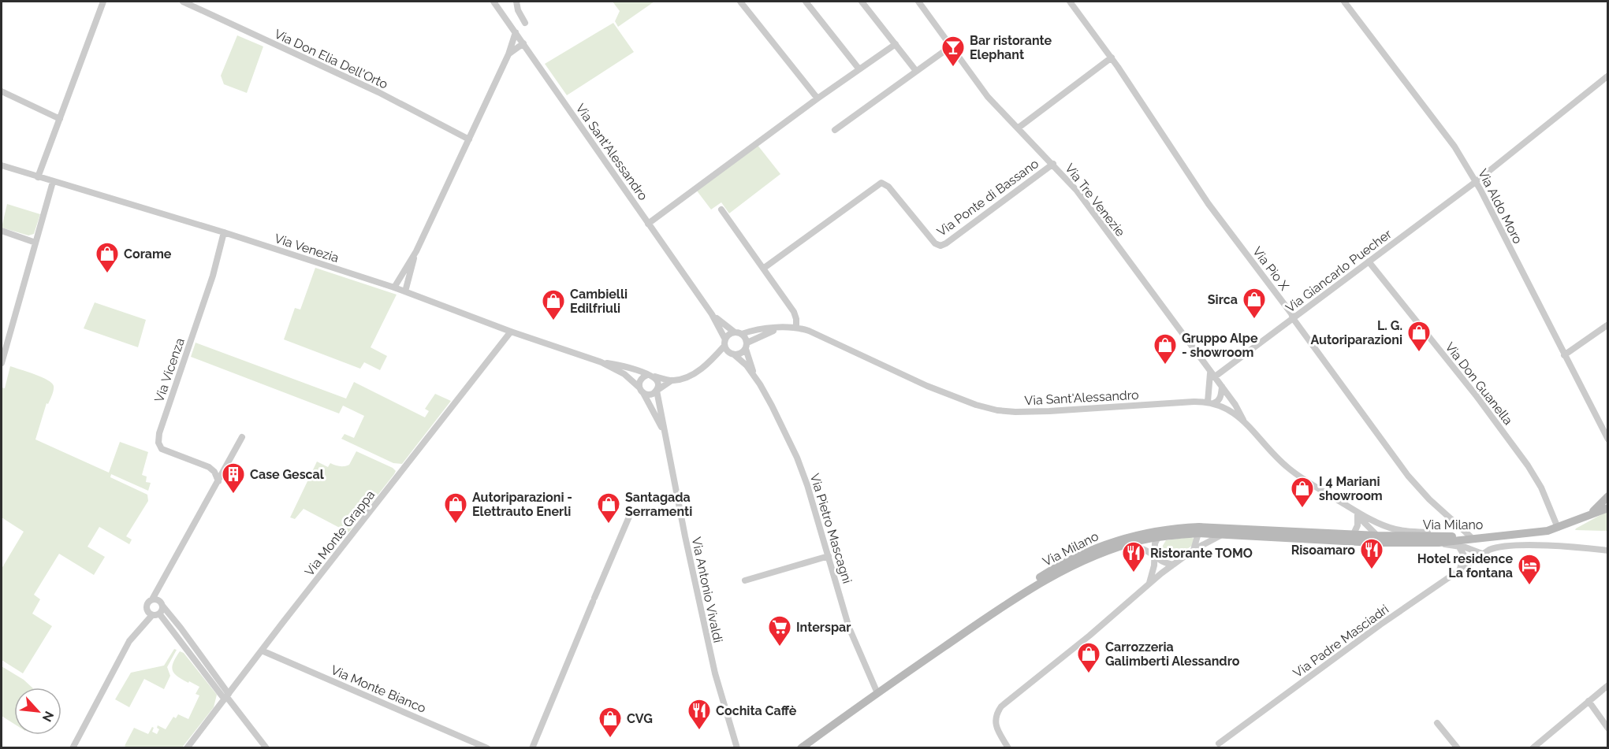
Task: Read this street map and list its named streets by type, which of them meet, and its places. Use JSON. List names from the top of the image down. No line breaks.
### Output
{"streets":{"main road":["Via Milano"],"street":["Via Don Elia Dell'Orto","Via Sant'Alessandro","Via Ponte di Bassano","Via Tre Venezie","Via Aldo Moro","Via Venezia","Via Pio X","Via Giancarlo Puecher","Via Vicenza","Via Don Guanella","Via Pietro Mascagni","Via Monte Grappa","Via Antonio Vivaldi","Via Padre Masciadri","Via Monte Bianco"]},"crossings":[["Via Sant'Alessandro","Via Tre Venezie"],["Via Sant'Alessandro","Via Pietro Mascagni"],["Via Ponte di Bassano","Via Tre Venezie"],["Via Tre Venezie","Via Giancarlo Puecher"],["Via Aldo Moro","Via Giancarlo Puecher"],["Via Venezia","Via Vicenza"],["Via Venezia","Via Monte Grappa"],["Via Venezia","Via Antonio Vivaldi"],["Via Pio X","Via Giancarlo Puecher"],["Via Pio X","Via Milano"],["Via Giancarlo Puecher","Via Don Guanella"],["Via Milano","Via Pietro Mascagni"],["Via Monte Grappa","Via Monte Bianco"]],"places":{"bar":["Bar ristorante Elephant"],"shop":["Corame","Sirca","Cambielli Edilfriuli","L. G. Autoriparazioni","Gruppo Alpe - showroom","I 4 Mariani showroom","Autoriparazioni - Elettrauto Enerli","Santagada Serramenti","Carrozzeria Galimberti Alessandro","CVG"],"building":["Case Gescal"],"restaurant":["Risoamaro","Ristorante TOMO","Cochita Caffè"],"hotel":["Hotel residence La fontana"],"supermarket":["Interspar"]},"north":"bottom right"}
